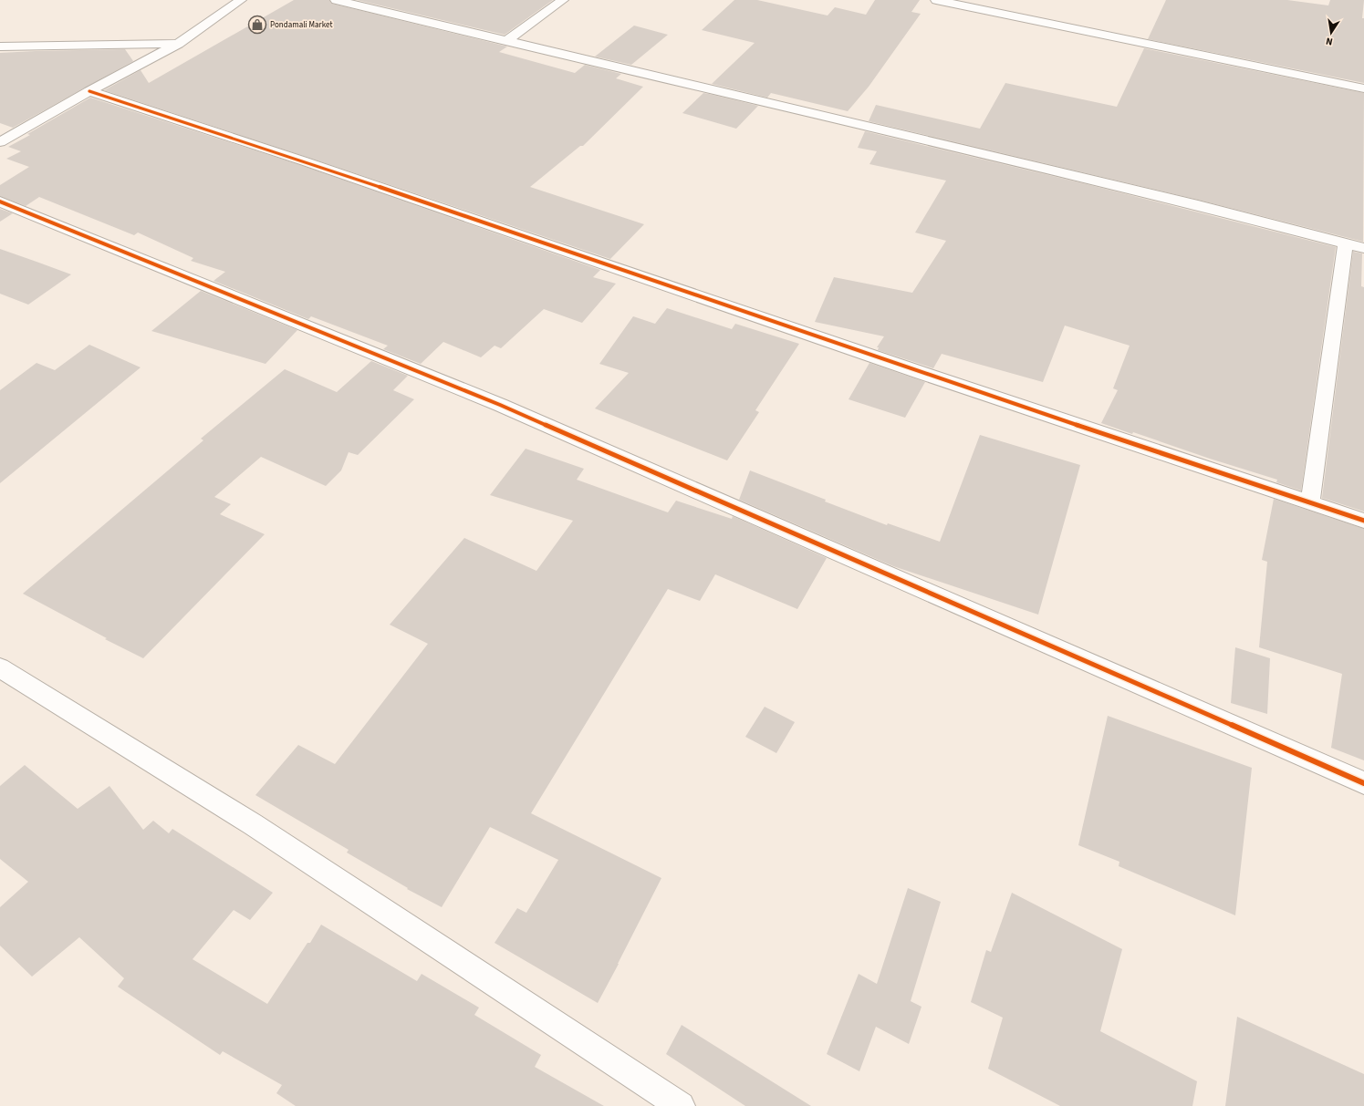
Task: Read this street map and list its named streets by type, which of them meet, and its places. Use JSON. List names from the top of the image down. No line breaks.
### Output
{"places":{"shop":["Pondamali Market"]},"north":"bottom"}
